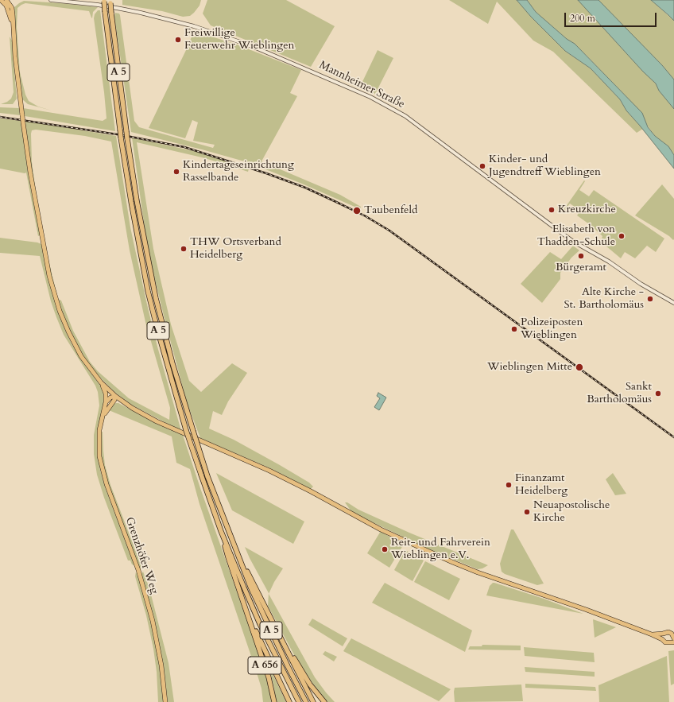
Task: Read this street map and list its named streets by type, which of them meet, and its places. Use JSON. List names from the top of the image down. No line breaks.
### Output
{"streets":{"highway":["A 5","A 656"],"main road":["Grenzhöfer Weg"],"street":["Mannheimer Straße"]},"places":["Freiwillige Feuerwehr Wieblingen","Kinder- und Jugendtreff Wieblingen","Kindertageseinrichtung Rasselbande","Kreuzkirche","Taubenfeld","Elisabeth von Thadden-Schule","THW Ortsverband Heidelberg","Bürgeramt","Alte Kirche - St. Bartholomäus","Polizeiposten Wieblingen","Wieblingen Mitte","Sankt Bartholomäus","Finanzamt Heidelberg","Neuapostolische Kirche","Reit- und Fahrverein Wieblingen e.V."],"scale_bar":"200 m"}
